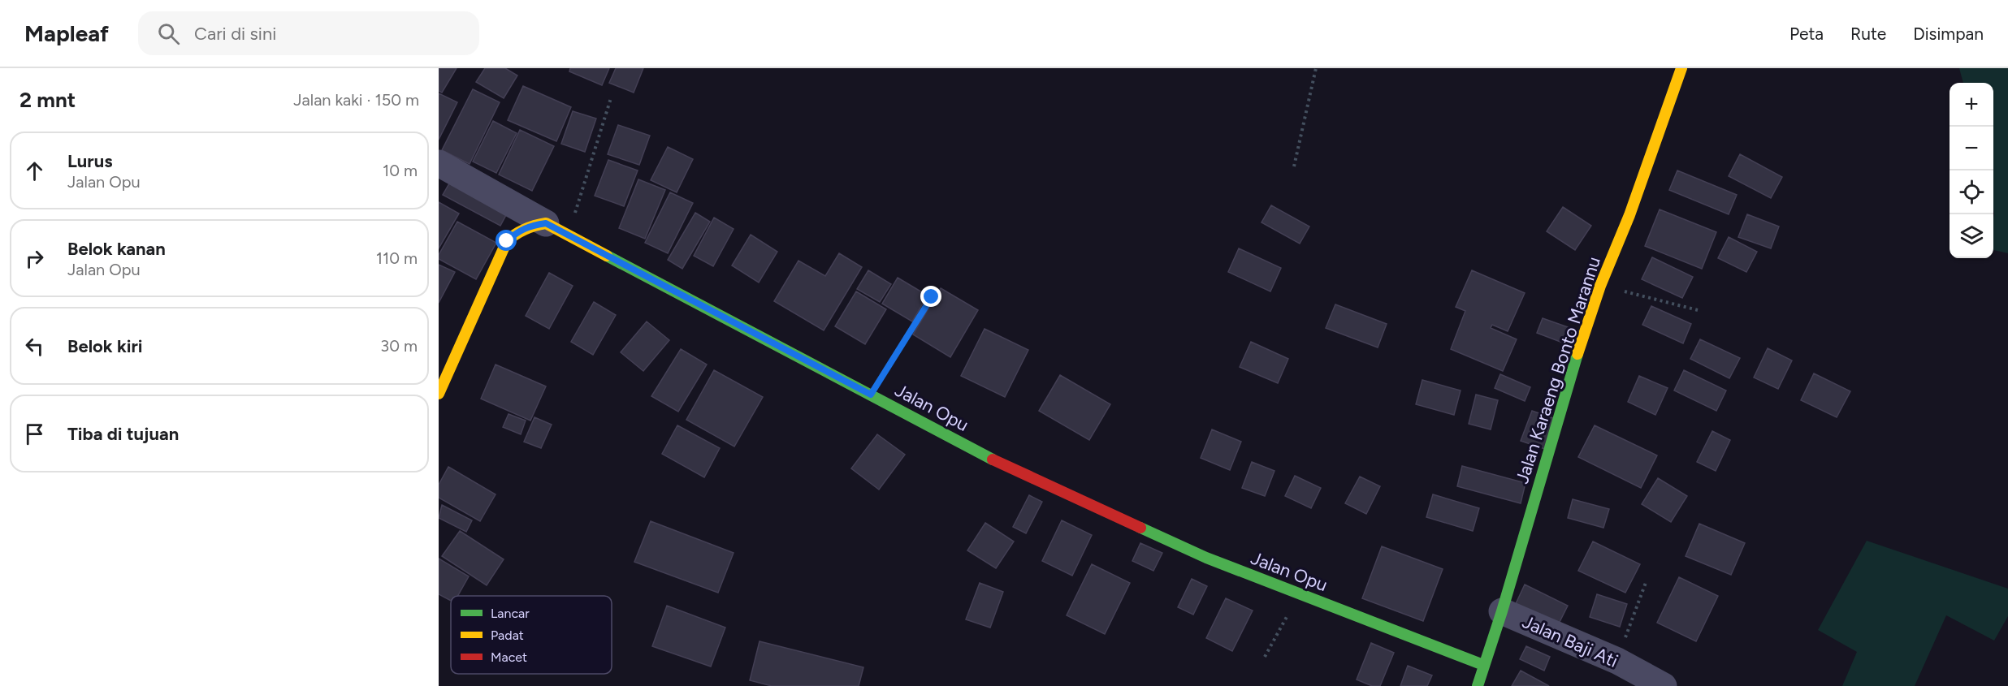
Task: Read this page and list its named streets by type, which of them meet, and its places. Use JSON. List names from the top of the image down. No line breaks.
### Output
{"streets":{"street":["Jalan Karaeng Bonto Marannu","Jalan Opu","Jalan Baji Ati"]},"crossings":[["Jalan Karaeng Bonto Marannu","Jalan Opu"],["Jalan Karaeng Bonto Marannu","Jalan Baji Ati"]],"legend":["Lancar","Padat","Macet"],"page":{"header":"Mapleaf","search":"Cari di sini","nav":["Peta","Rute","Disimpan"],"heading":["2 mnt","Jalan kaki · 150 m"],"map_buttons":["+","−"],"list":[["Lurus","Jalan Opu","10 m"],["Belok kanan","Jalan Opu","110 m"],["Belok kiri","30 m"],"Tiba di tujuan"]}}
